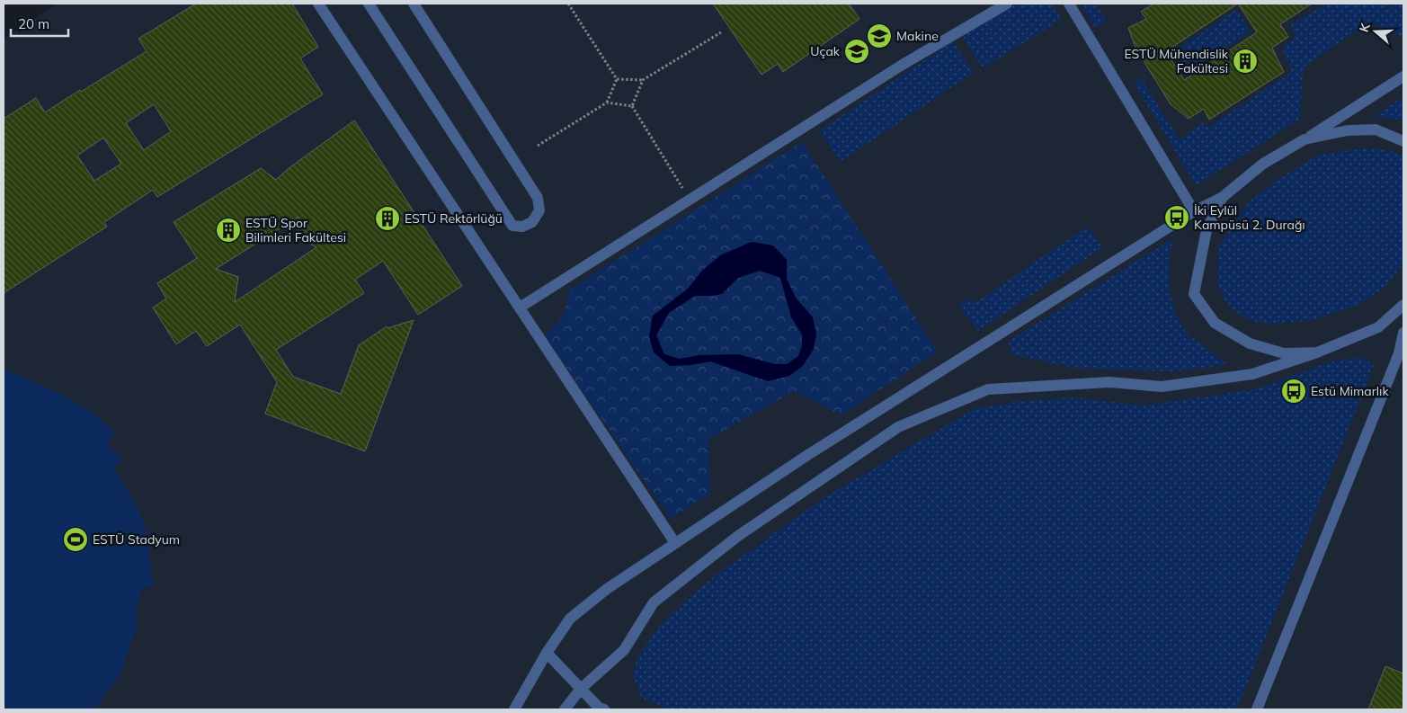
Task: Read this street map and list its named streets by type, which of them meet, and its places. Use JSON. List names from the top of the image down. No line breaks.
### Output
{"places":{"school or university":["Makine","Uçak"],"building":["ESTÜ Mühendislik Fakültesi","ESTÜ Rektörlüğü","ESTÜ Spor Bilimleri Fakültesi"],"bus stop":["İki Eylül Kampüsü 2. Durağı","Estü Mimarlık"],"sports":["ESTÜ Stadyum"]},"scale_bar":"20 m","north":"left"}
